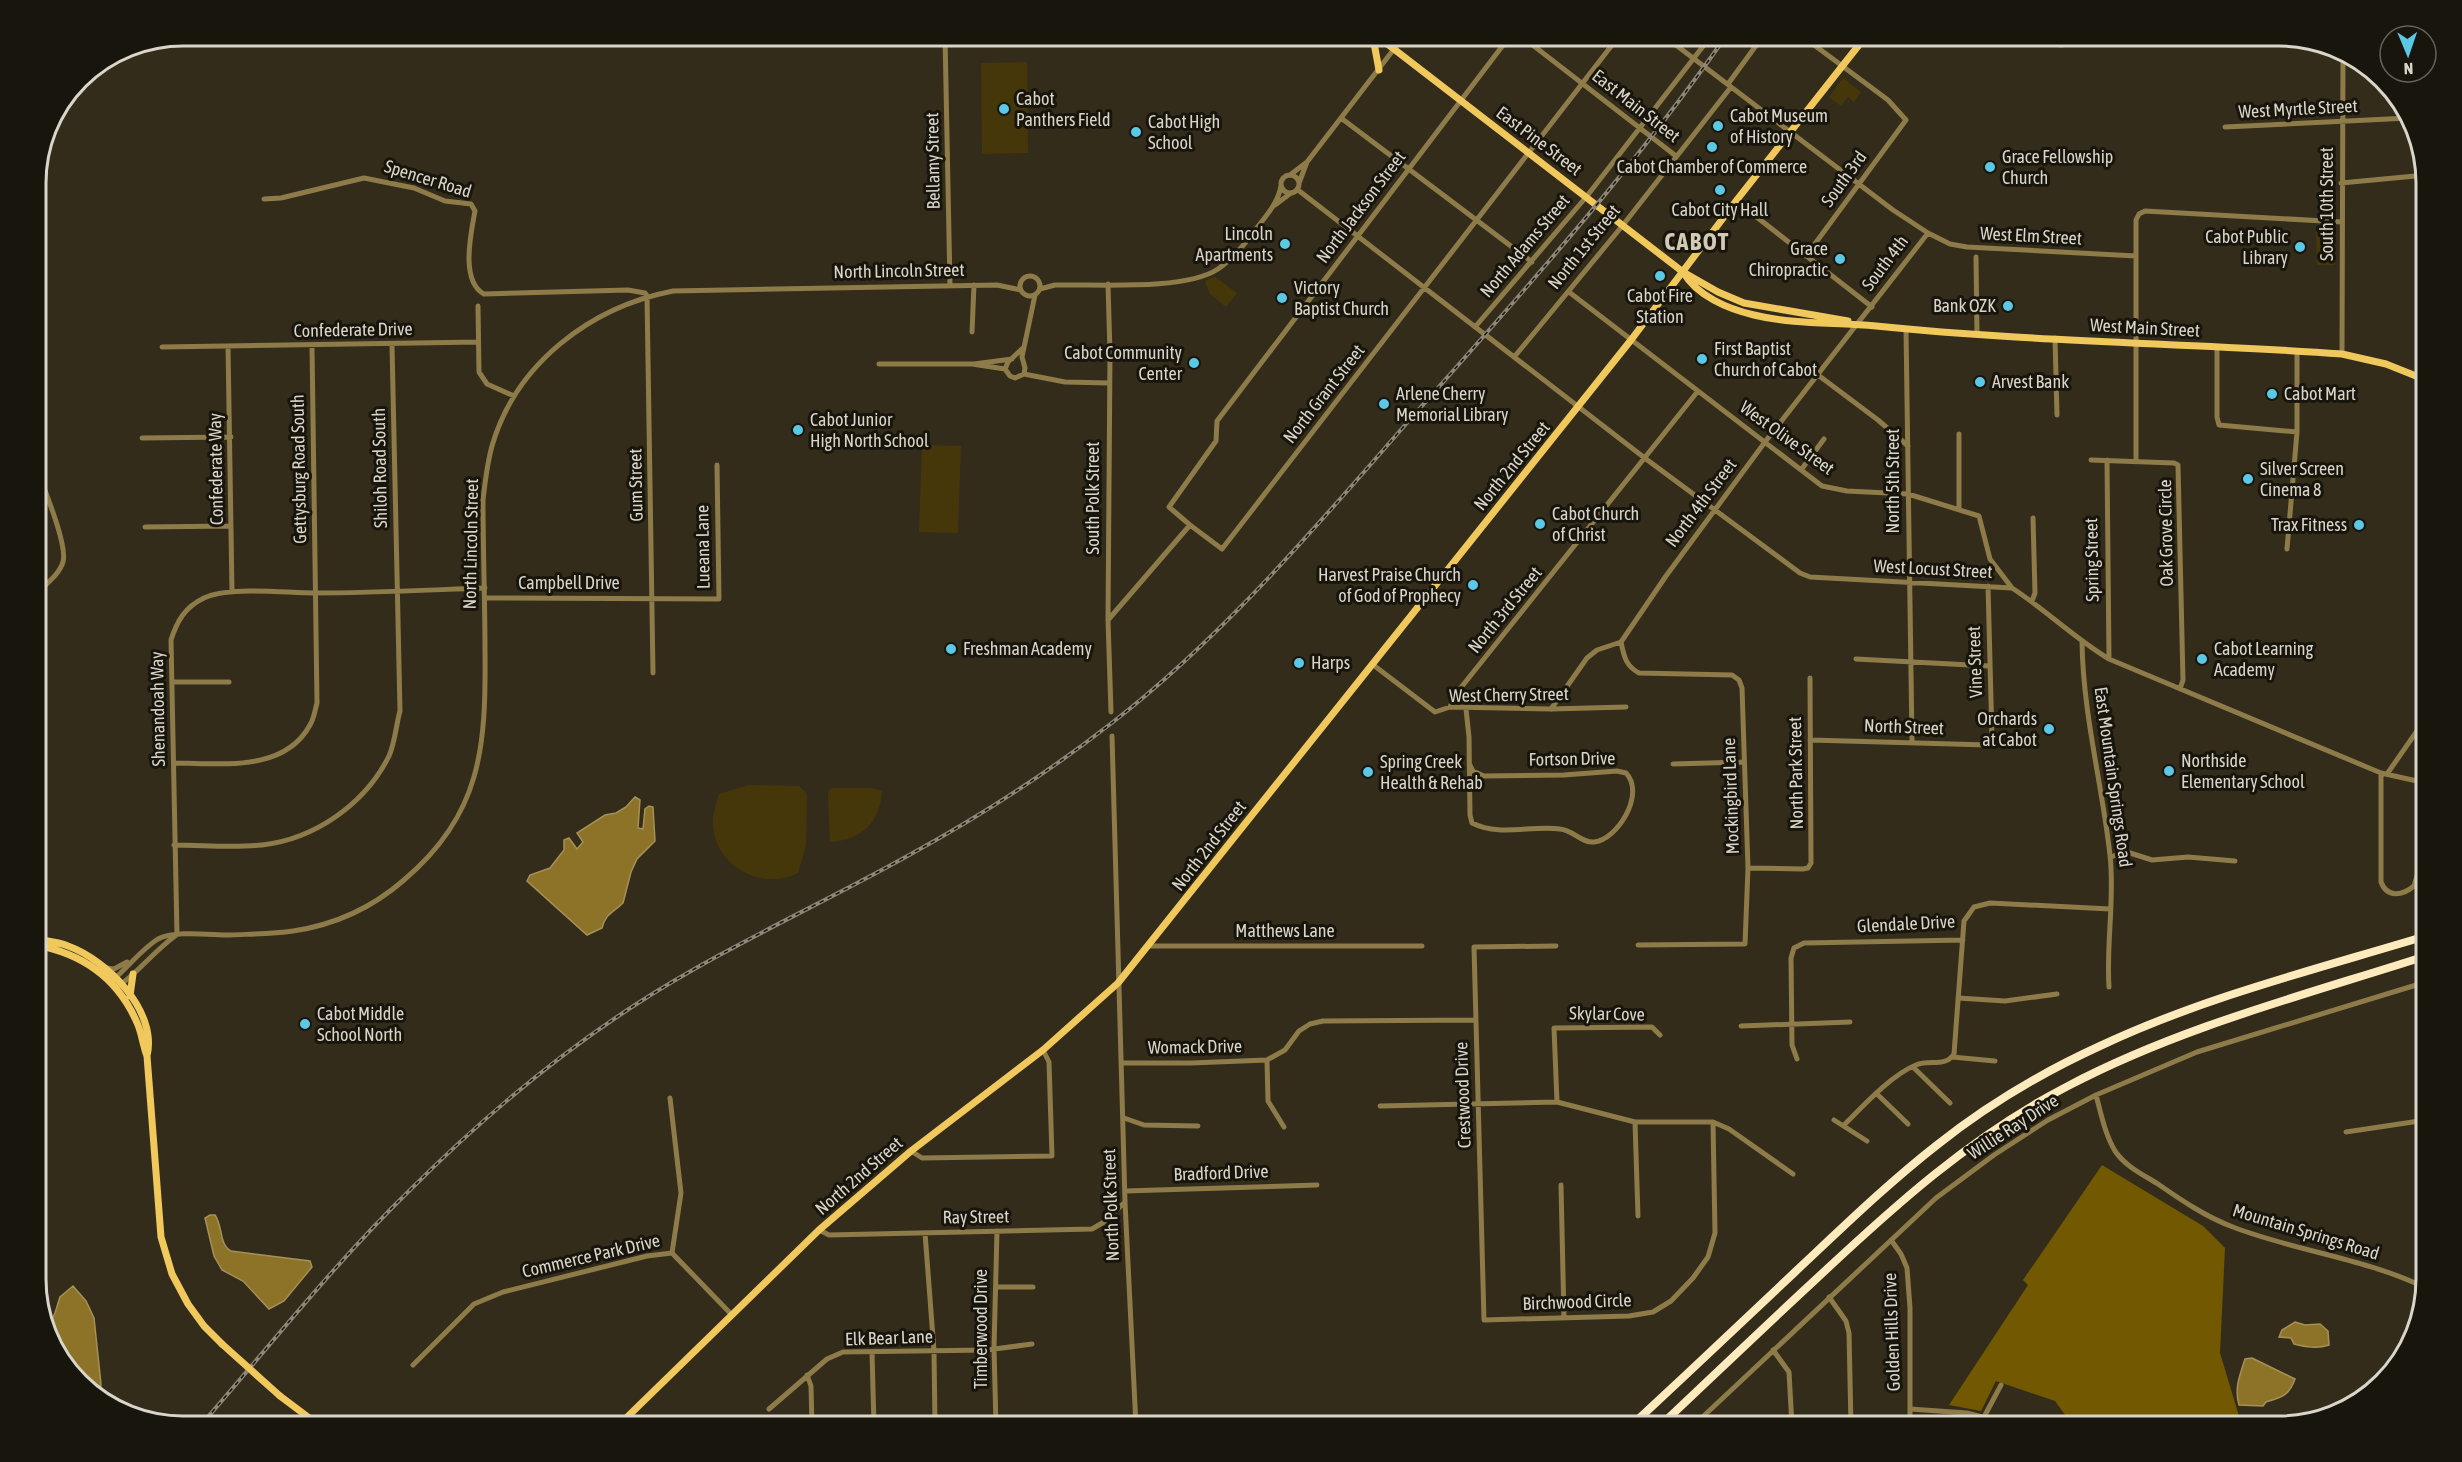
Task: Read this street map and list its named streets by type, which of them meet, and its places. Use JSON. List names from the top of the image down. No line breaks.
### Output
{"streets":{"main road":["East Pine Street","West Main Street","North 2nd Street"],"street":["East Main Street","West Myrtle Street","Bellamy Street","Spencer Road","South 3rd","South 10th Street","North Jackson Street","West Elm Street","North Adams Street","North 1st Street","South 4th","North Lincoln Street","Confederate Drive","North Grant Street","West Olive Street","Shiloh Road South","Confederate Way","Gettysburg Road South","North 5th Street","Gum Street","South Polk Street","North 4th Street","Oak Grove Circle","Lueana Lane","Spring Street","West Locust Street","Campbell Drive","North 3rd Street","Vine Street","West Cherry Street","Shenandoah Way","North Street","Fortson Drive","North Park Street","East Mountain Springs Road","Mockingbird Lane","Glendale Drive","Matthews Lane","Skylar Cove","Womack Drive","Crestwood Drive","Willie Ray Drive","Bradford Drive","North Polk Street","Ray Street","Mountain Springs Road","Commerce Park Drive","Birchwood Circle","Timberwood Drive","Golden Hills Drive","Elk Bear Lane"]},"crossings":[["East Main Street","North Adams Street"],["East Main Street","North 1st Street"],["East Main Street","North Grant Street"],["West Myrtle Street","South 10th Street"],["East Pine Street","North Jackson Street"],["East Pine Street","North Adams Street"],["East Pine Street","North 1st Street"],["East Pine Street","West Main Street"],["East Pine Street","North Grant Street"],["East Pine Street","North 2nd Street"],["Bellamy Street","North Lincoln Street"],["Spencer Road","North Lincoln Street"],["Spencer Road","Gum Street"],["South 3rd","West Elm Street"],["South 3rd","North 2nd Street"],["South 10th Street","West Main Street"],["North Jackson Street","North Grant Street"],["North Jackson Street","West Locust Street"],["West Elm Street","North Adams Street"],["West Elm Street","North 1st Street"],["West Elm Street","South 4th"],["West Elm Street","North 2nd Street"],["North Adams Street","West Locust Street"],["North 1st Street","West Olive Street"],["North 1st Street","West Locust Street"],["South 4th","North 4th Street"],["North Lincoln Street","Gum Street"],["North Lincoln Street","Campbell Drive"],["North Lincoln Street","Shenandoah Way"],["West Main Street","North 2nd Street"],["West Main Street","North 5th Street"],["West Main Street","North 4th Street"],["Confederate Drive","Shiloh Road South"],["Confederate Drive","Confederate Way"],["Confederate Drive","Gettysburg Road South"],["North Grant Street","West Locust Street"],["West Olive Street","North 2nd Street"],["West Olive Street","North 5th Street"],["West Olive Street","North 4th Street"],["West Olive Street","West Locust Street"],["West Olive Street","North 3rd Street"],["North 2nd Street","West Locust Street"],["North 2nd Street","West Cherry Street"],["North 2nd Street","Matthews Lane"],["North 2nd Street","North Polk Street"],["North 2nd Street","Ray Street"],["North 2nd Street","Commerce Park Drive"],["Shiloh Road South","Shenandoah Way"],["Confederate Way","Gettysburg Road South"],["Confederate Way","Shenandoah Way"],["Gettysburg Road South","Shenandoah Way"],["North 5th Street","West Locust Street"],["North 5th Street","North Street"],["Gum Street","Lueana Lane"],["Gum Street","Campbell Drive"],["North 4th Street","West Locust Street"],["North 4th Street","Mockingbird Lane"],["Oak Grove Circle","Spring Street"],["Oak Grove Circle","West Locust Street"],["Lueana Lane","Campbell Drive"],["Spring Street","West Locust Street"],["West Locust Street","North 3rd Street"],["West Locust Street","Vine Street"],["West Locust Street","East Mountain Springs Road"],["North 3rd Street","West Cherry Street"],["Vine Street","North Street"],["West Cherry Street","Fortson Drive"],["North Street","North Park Street"],["North Park Street","Mockingbird Lane"],["East Mountain Springs Road","Glendale Drive"],["Womack Drive","Crestwood Drive"],["Womack Drive","North Polk Street"],["Crestwood Drive","Birchwood Circle"],["Willie Ray Drive","Mountain Springs Road"],["Willie Ray Drive","Golden Hills Drive"],["Bradford Drive","North Polk Street"],["North Polk Street","Ray Street"],["Ray Street","Timberwood Drive"],["Timberwood Drive","Elk Bear Lane"]],"districts":["CABOT"],"places":["Cabot Panthers Field","Cabot Museum of History","Cabot High School","Cabot Chamber of Commerce","Grace Fellowship Church","Cabot City Hall","Lincoln Apartments","Cabot Public Library","Grace Chiropractic","Cabot Fire Station","Victory Baptist Church","Bank OZK","First Baptist Church of Cabot","Cabot Community Center","Arvest Bank","Cabot Mart","Arlene Cherry Memorial Library","Cabot Junior High North School","Silver Screen Cinema 8","Cabot Church of Christ","Trax Fitness","Harvest Praise Church of God of Prophecy","Freshman Academy","Cabot Learning Academy","Harps","Orchards at Cabot","Northside Elementary School","Spring Creek Health & Rehab","Cabot Middle School North"],"north":"bottom"}
